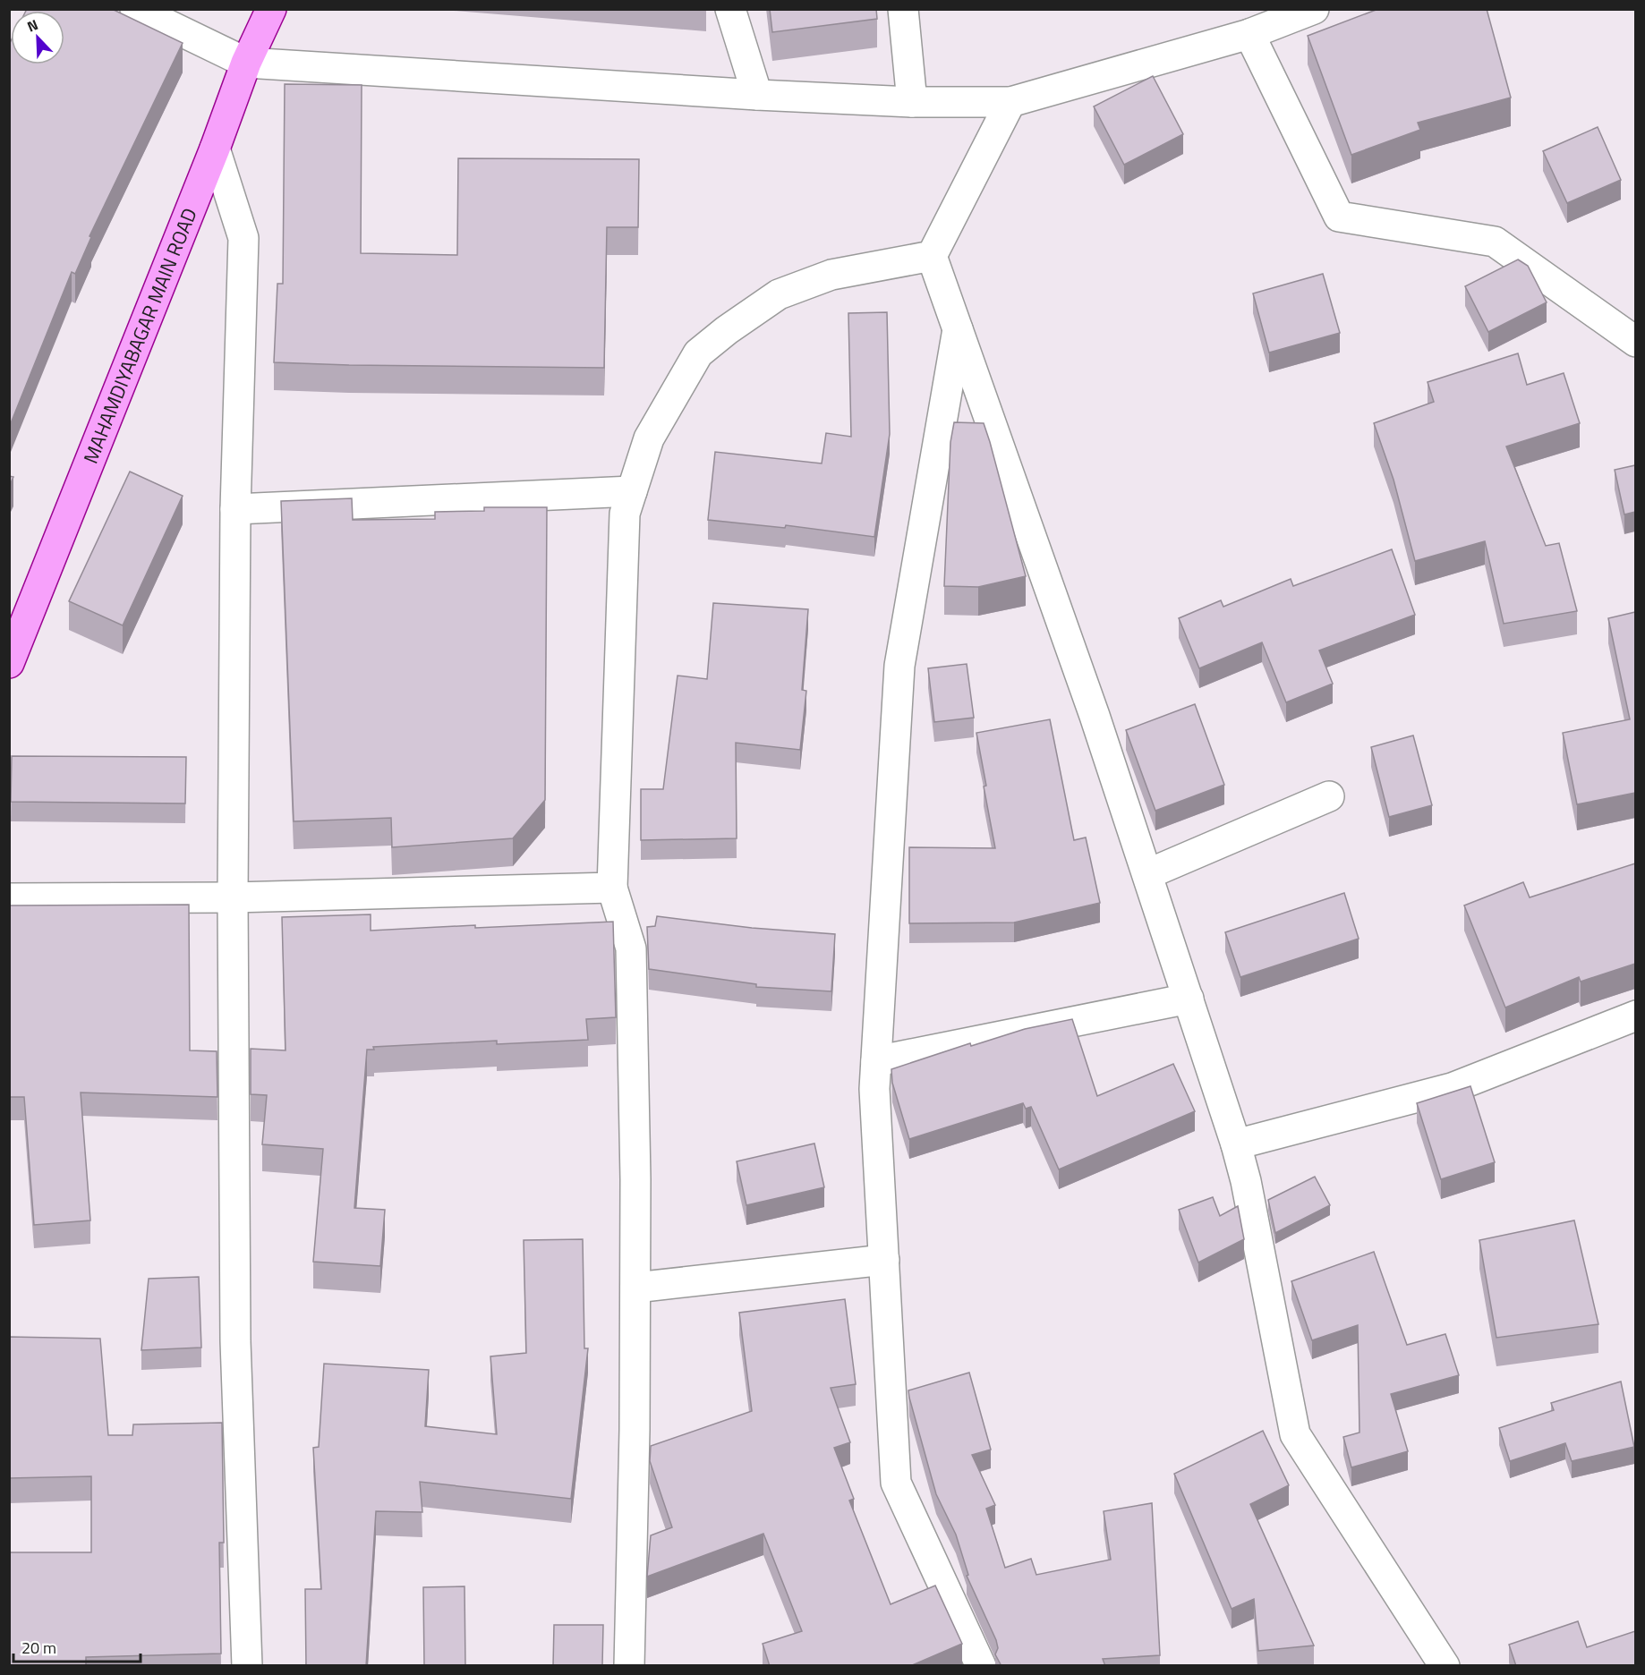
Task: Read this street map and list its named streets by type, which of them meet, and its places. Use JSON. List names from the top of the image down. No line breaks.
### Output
{"streets":{"main road":["MAHAMDIYABAGAR MAIN ROAD"]},"scale_bar":"20 m","north":"top left"}
